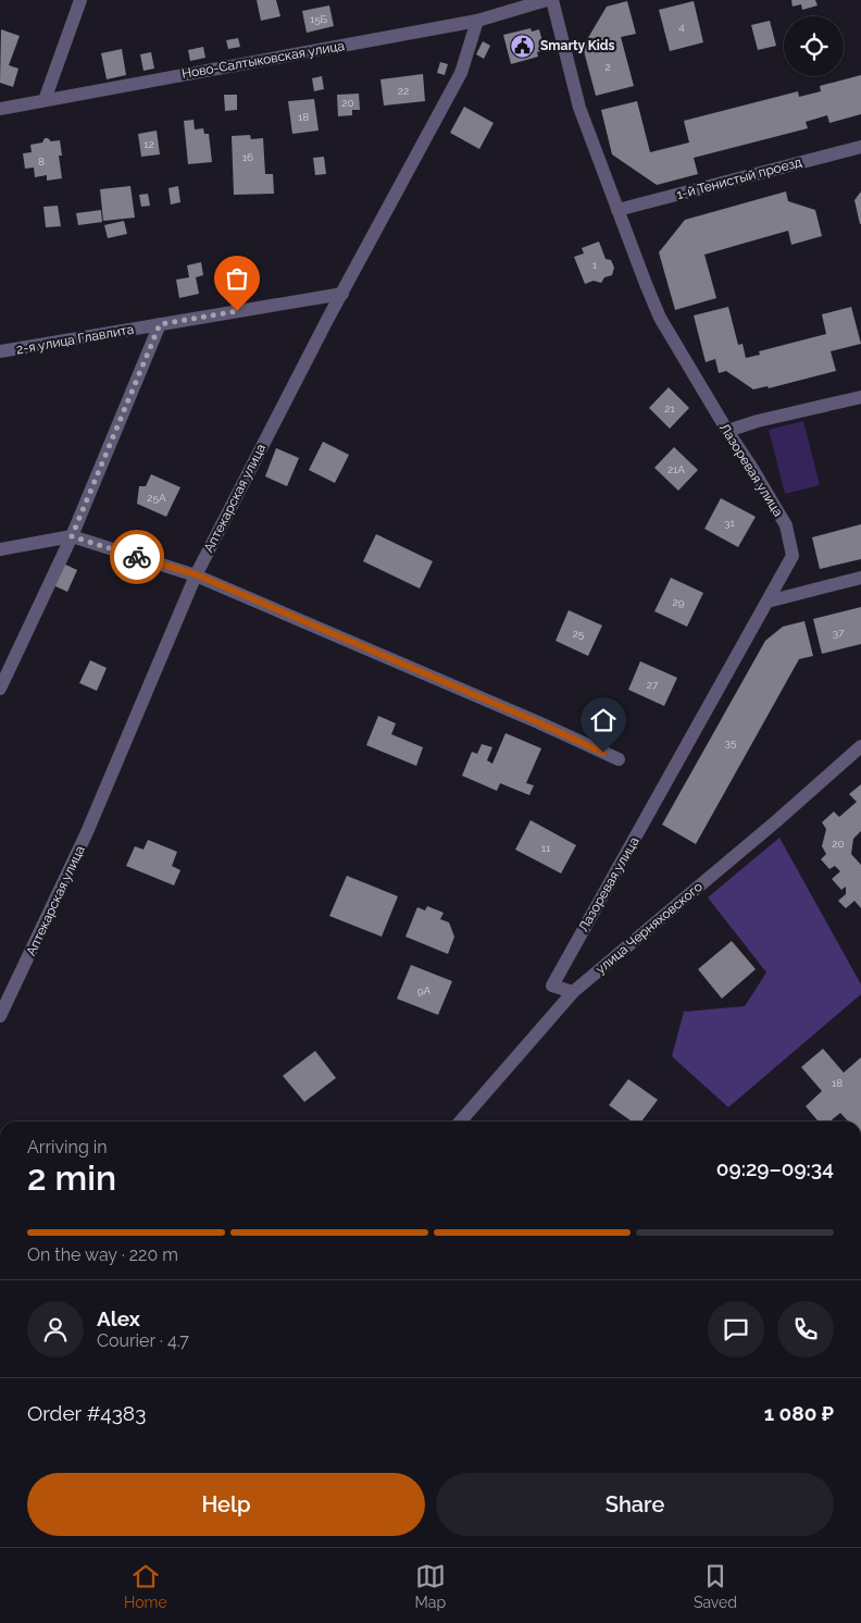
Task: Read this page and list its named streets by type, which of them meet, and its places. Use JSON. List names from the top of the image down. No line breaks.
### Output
{"streets":{"street":["Ново-Салтыковская улица","1-й Тенистый проезд","2-я улица Главлита","Лазоревая улица","Аптекарская улица","улица Черняховского"]},"crossings":[["Ново-Салтыковская улица","Аптекарская улица"],["1-й Тенистый проезд","Лазоревая улица"],["2-я улица Главлита","Аптекарская улица"],["Лазоревая улица","улица Черняховского"]],"places":{"public building":["Smarty Kids"]},"house_numbers":["15Б","4","2","22","20","18","12","16","8","1","21","21А","25А","31","29","37","25","27","35","20","11","9А","18"],"page":{"heading":["2 min","Arriving in","09:29–09:34"],"panel":["Alex","Courier · 4.7","Order #4383","1 080 ₽"],"bar":"On the way · 220 m","buttons":["Help","Share"],"tabs":["Home","Map","Saved"]}}
